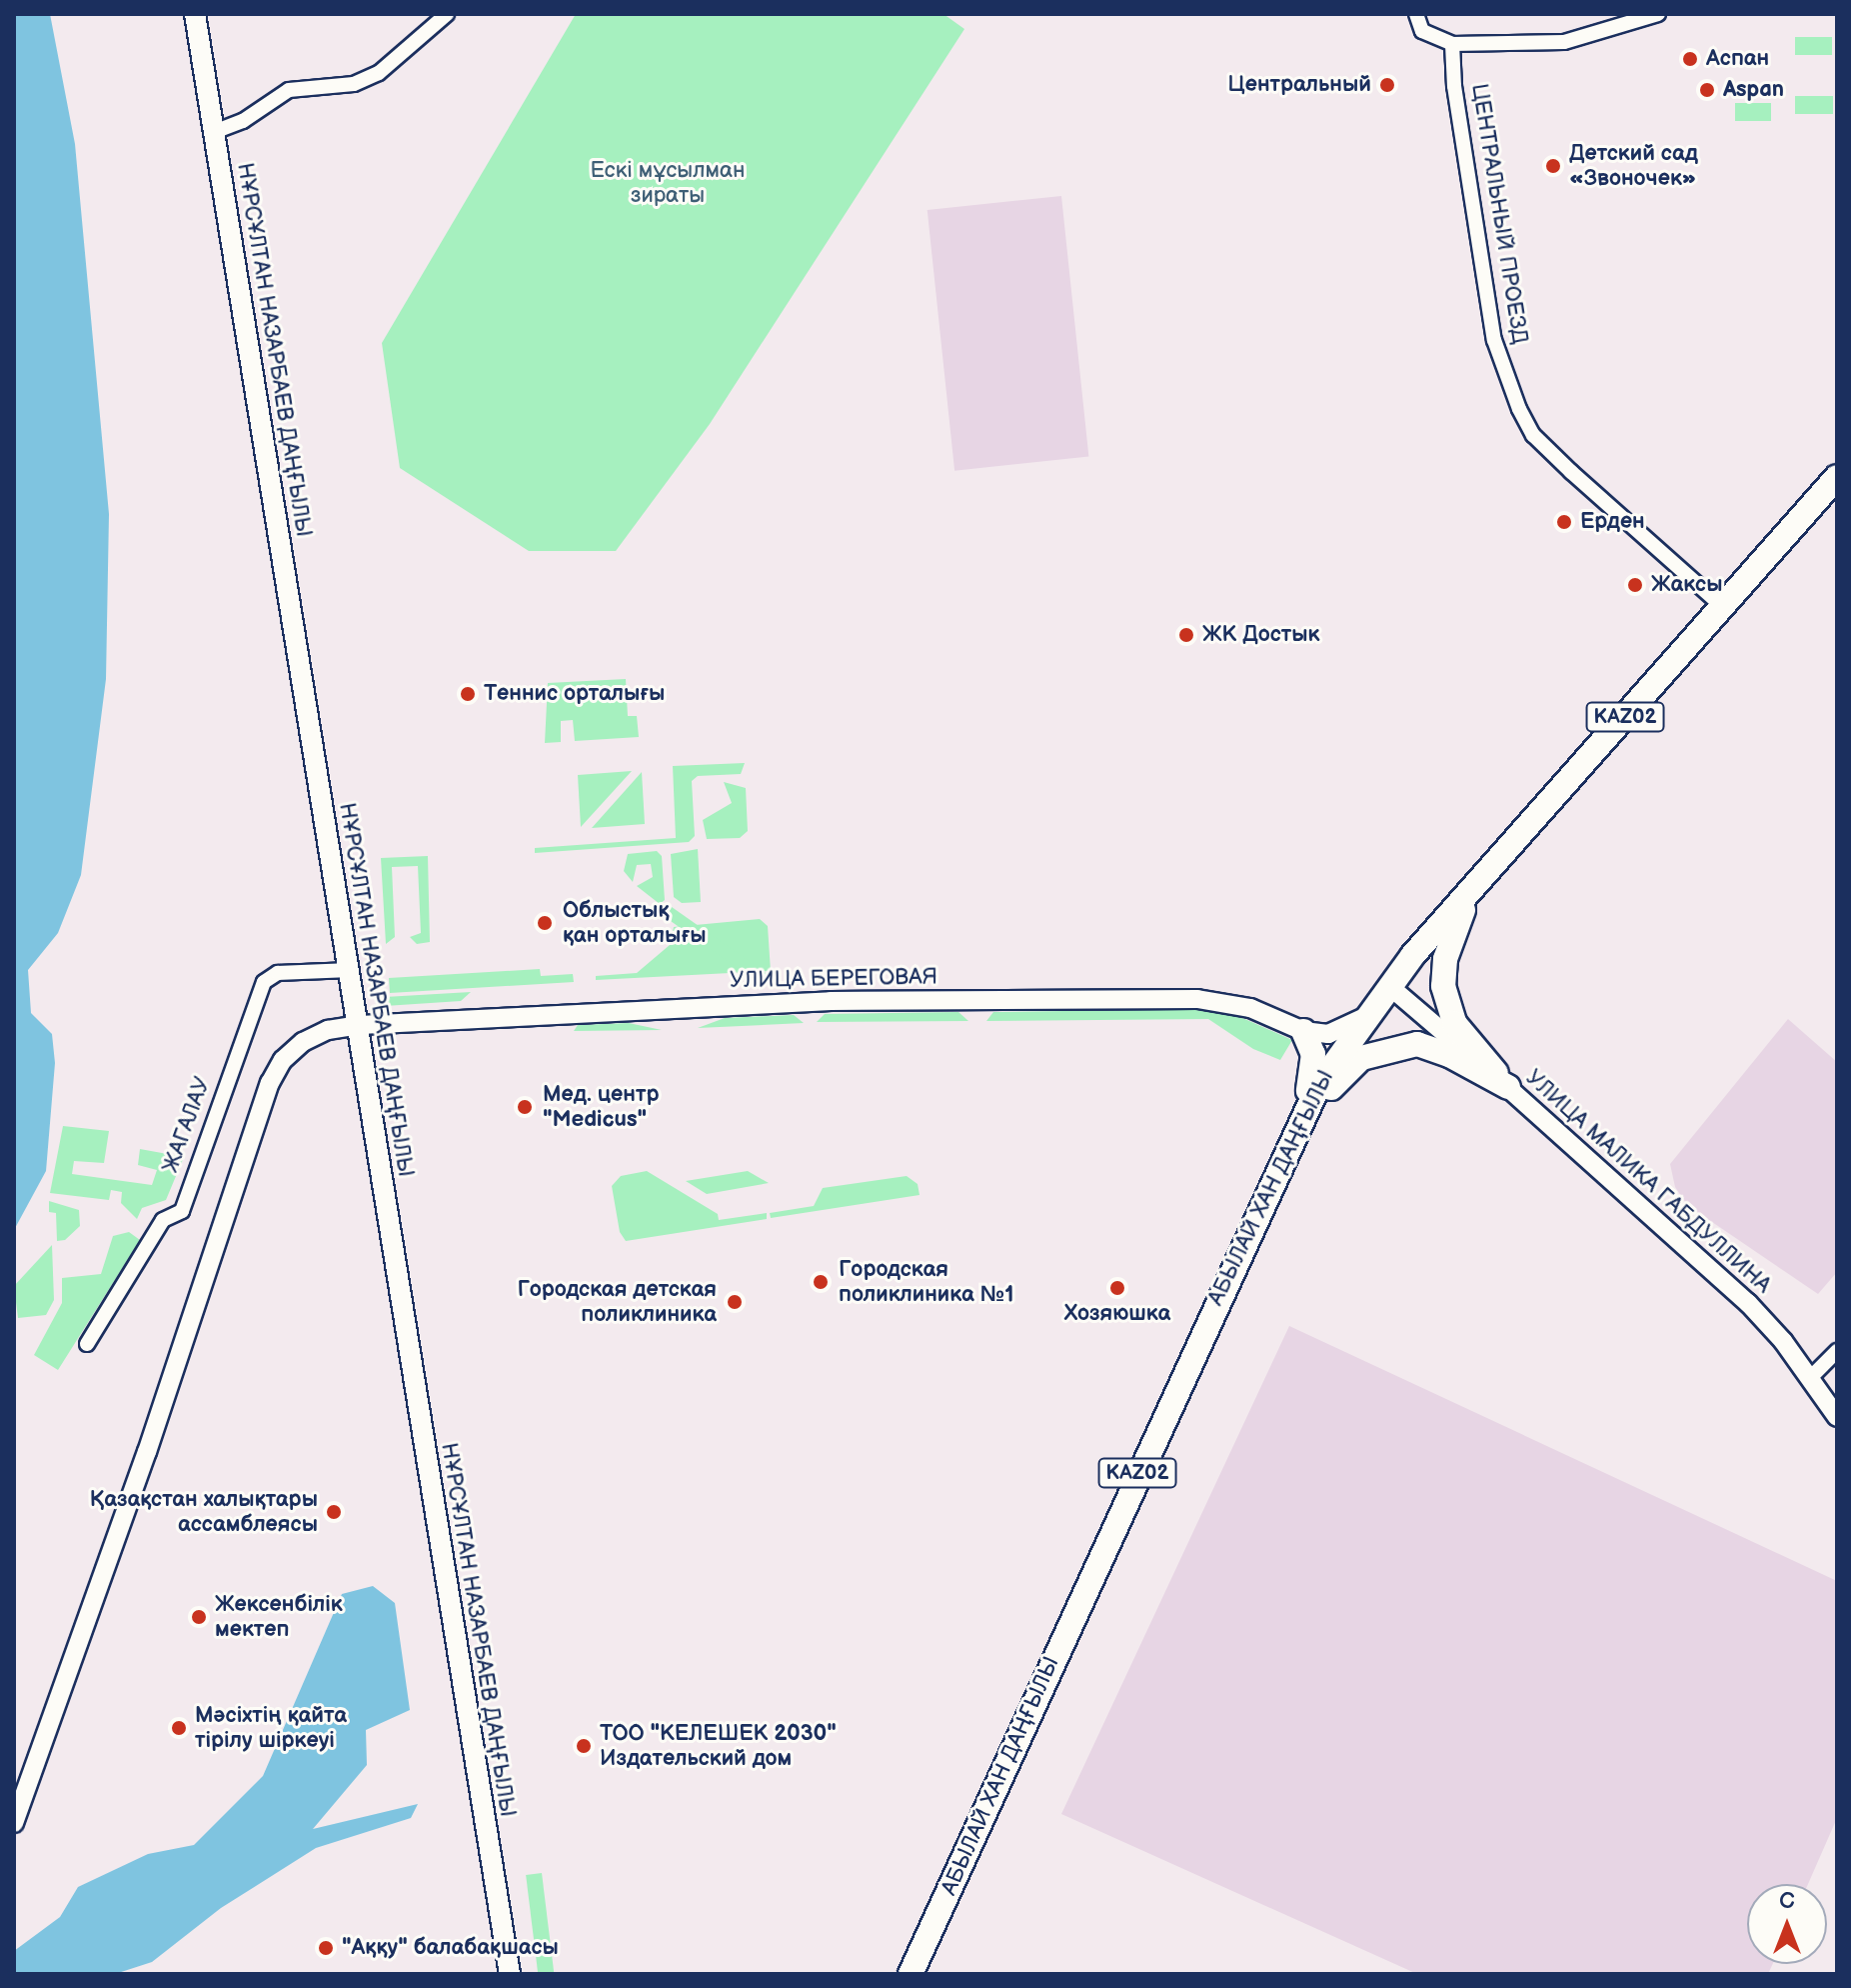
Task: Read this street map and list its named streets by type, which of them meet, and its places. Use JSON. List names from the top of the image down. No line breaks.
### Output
{"streets":{"highway":["KАZ02","АБЫЛАЙ ХАН ДАҢҒЫЛЫ"],"main road":["НҰРСҰЛТАН НАЗАРБАЕВ ДАҢҒЫЛЫ"],"street":["ЦЕНТРАЛЬНЫЙ ПРОЕЗД","УЛИЦА БЕРЕГОВАЯ","ЖАГАЛАУ","УЛИЦА МАЛИКА ГАБДУЛЛИНА"]},"crossings":[["ЦЕНТРАЛЬНЫЙ ПРОЕЗД","АБЫЛАЙ ХАН ДАҢҒЫЛЫ"],["НҰРСҰЛТАН НАЗАРБАЕВ ДАҢҒЫЛЫ","УЛИЦА БЕРЕГОВАЯ"],["НҰРСҰЛТАН НАЗАРБАЕВ ДАҢҒЫЛЫ","ЖАГАЛАУ"],["УЛИЦА МАЛИКА ГАБДУЛЛИНА","АБЫЛАЙ ХАН ДАҢҒЫЛЫ"]],"parks":["Ескі мұсылман зираты"],"places":["Аспан","Центральный","Aspan","Детский сад «Звоночек»","Ерден","Жаксы","ЖК Достык","Теннис орталығы","Облыстық қан орталығы","Мед. центр \"Medicus\"","Городская поликлиника №1","Хозяюшка","Городская детская поликлиника","Қазақстан халықтары ассамблеясы","Жексенбілік мектеп","Мәсіхтің қайта тірілу шіркеуі","ТОО \"КЕЛЕШЕК 2030\" Издательский дом","\"Аққу\" балабақшасы"],"north":"top"}
